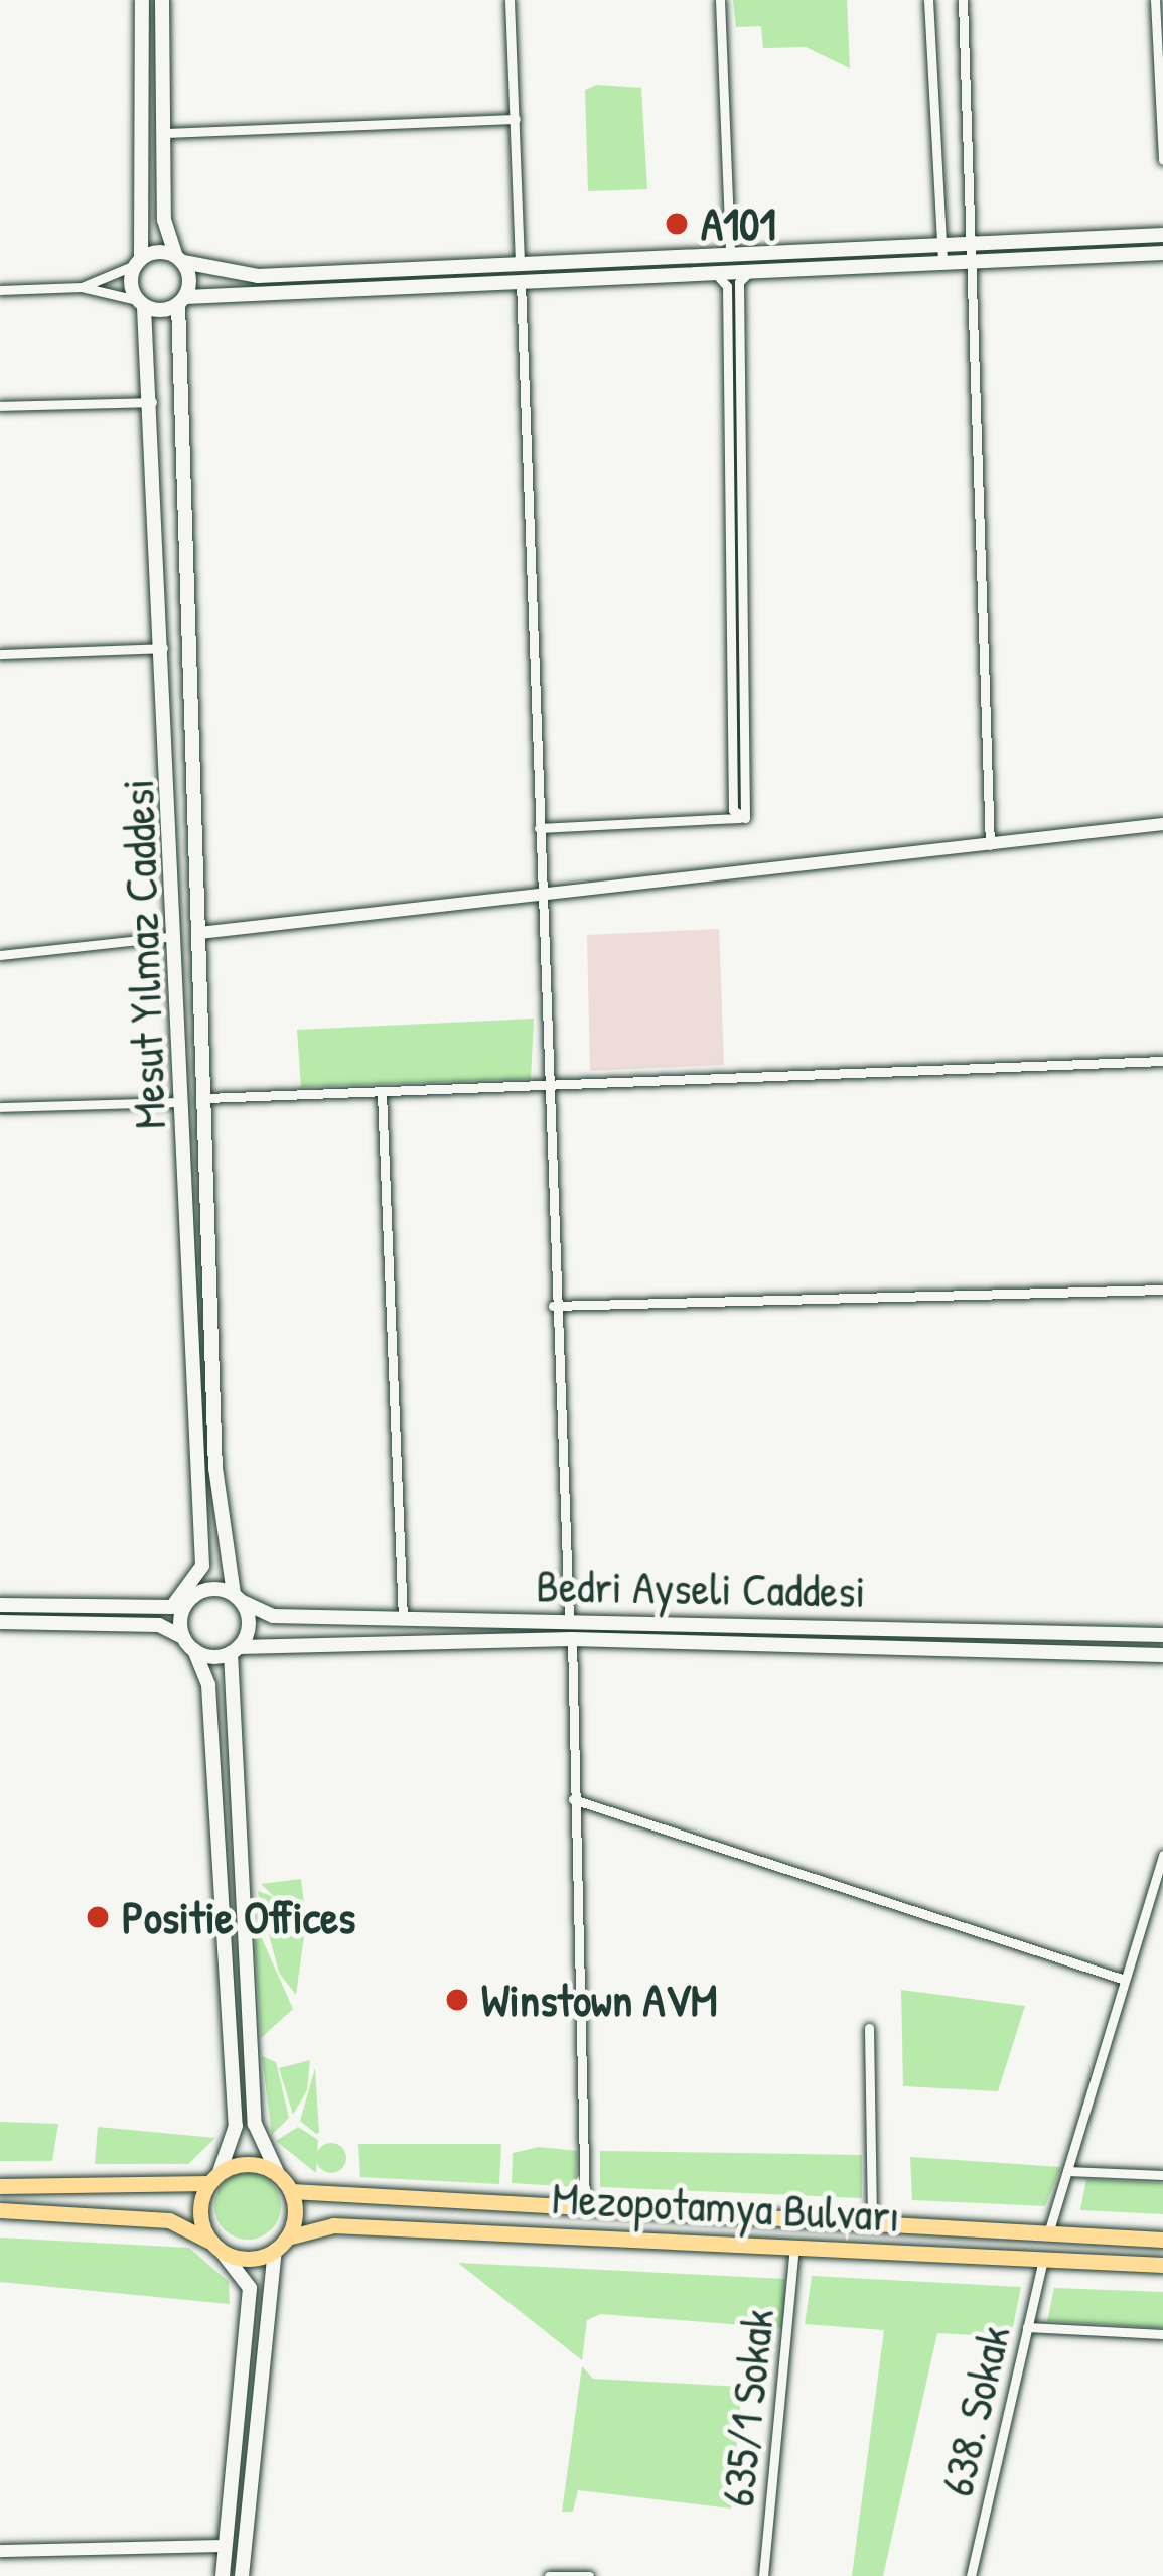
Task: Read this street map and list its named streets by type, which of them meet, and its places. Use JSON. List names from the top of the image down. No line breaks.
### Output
{"streets":{"main road":["Mesut Yılmaz Caddesi","Bedri Ayseli Caddesi","Mezopotamya Bulvarı"],"street":["635/1 Sokak","638. Sokak"]},"crossings":[["Mesut Yılmaz Caddesi","Bedri Ayseli Caddesi"],["Mezopotamya Bulvarı","635/1 Sokak"],["Mezopotamya Bulvarı","638. Sokak"]],"places":["A101","Positie Offices","Winstown AVM"]}
